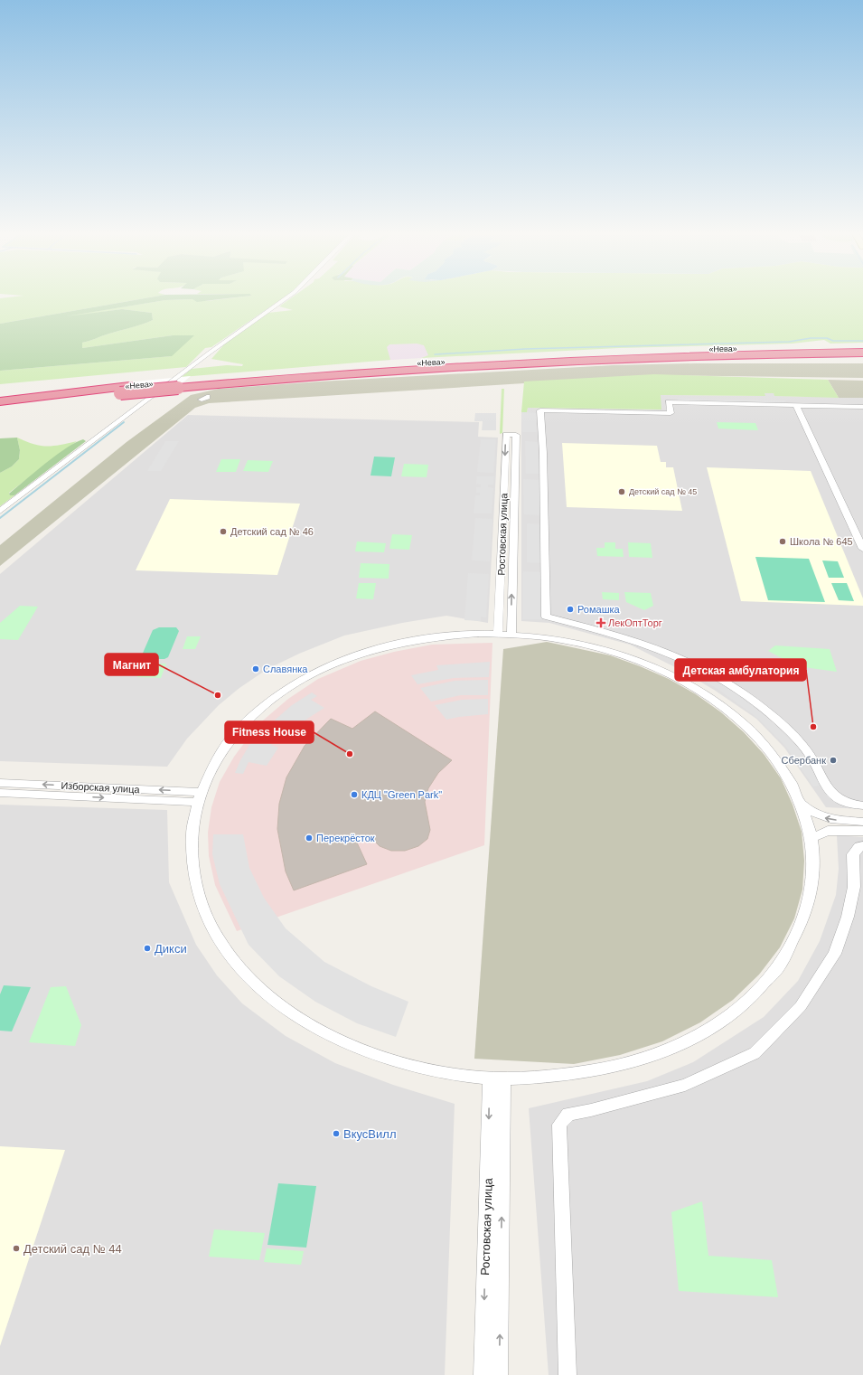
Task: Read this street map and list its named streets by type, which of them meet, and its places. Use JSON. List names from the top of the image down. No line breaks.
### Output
{"streets":{"highway":["«Нева»"],"street":["Ростовская улица","Изборская улица"]},"places":{"other":["Детский сад № 45","Детский сад № 46","Школа № 645","Ромашка","Славянка","Магнит","Детская амбулатория","Fitness House","Сбербанк","КДЦ \"Green Park\"","Перекрёсток","Дикси","ВкусВилл","Детский сад № 44"],"health":["ЛекОптТорг"]}}
